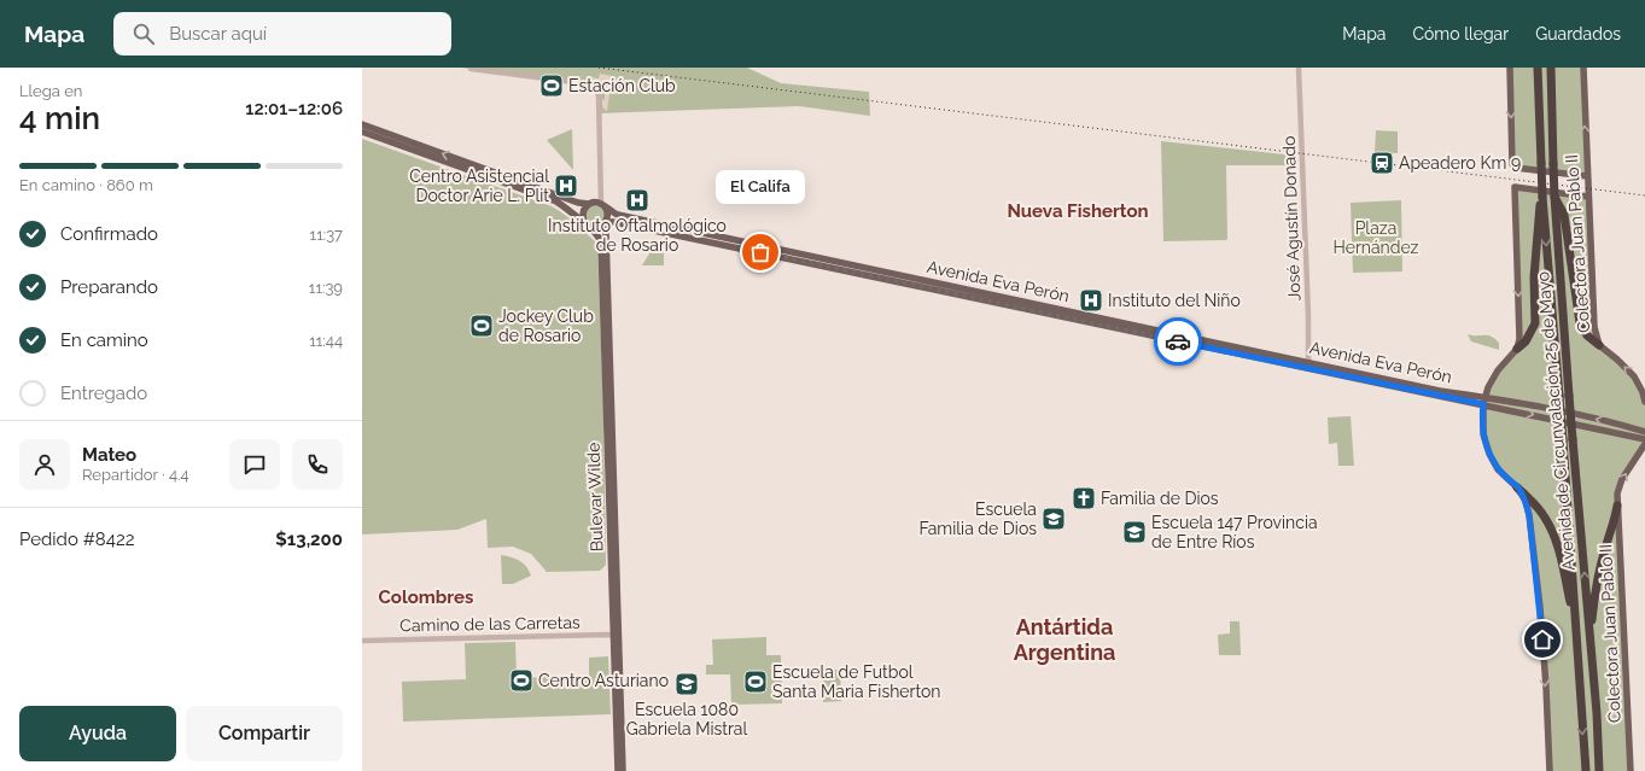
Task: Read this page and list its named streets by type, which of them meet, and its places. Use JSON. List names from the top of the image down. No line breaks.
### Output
{"streets":{"highway":["Avenida de Circunvalación 25 de Mayo"],"main road":["Colectora Juan Pablo II","Avenida Eva Perón","Bulevar Wilde"],"street":["José Agustín Donado","Camino de las Carretas"]},"crossings":[["José Agustín Donado","Avenida Eva Perón"],["Avenida Eva Perón","Bulevar Wilde"],["Bulevar Wilde","Camino de las Carretas"]],"districts":["Nueva Fisherton","Colombres","Antártida Argentina"],"parks":["Plaza Hernández"],"places":{"sports":["Estación Club","Jockey Club de Rosario","Centro Asturiano","Escuela de Futbol Santa Maria Fisherton"],"station":["Apeadero Km 9"],"hospital":["Centro Asistencial Doctor Arie L. Plit","Instituto Oftalmológico de Rosario","Instituto del Niño"],"other":["El Califa"],"church":["Familia de Dios"],"school or university":["Escuela Familia de Dios","Escuela 147 Provincia de Entre Ríos","Escuela 1080 Gabriela Mistral"]},"page":{"header":"Mapa","search":"Buscar aquí","nav":["Mapa","Cómo llegar","Guardados"],"heading":["4 min","Llega en","12:01–12:06"],"panel":["Mateo","Repartidor · 4.4","Pedido #8422","$13,200"],"bar":"En camino · 860 m","bubble":"El Califa","list":[["Confirmado","11:37"],["Preparando","11:39"],["En camino","11:44"],"Entregado"],"buttons":["Ayuda","Compartir"]}}
